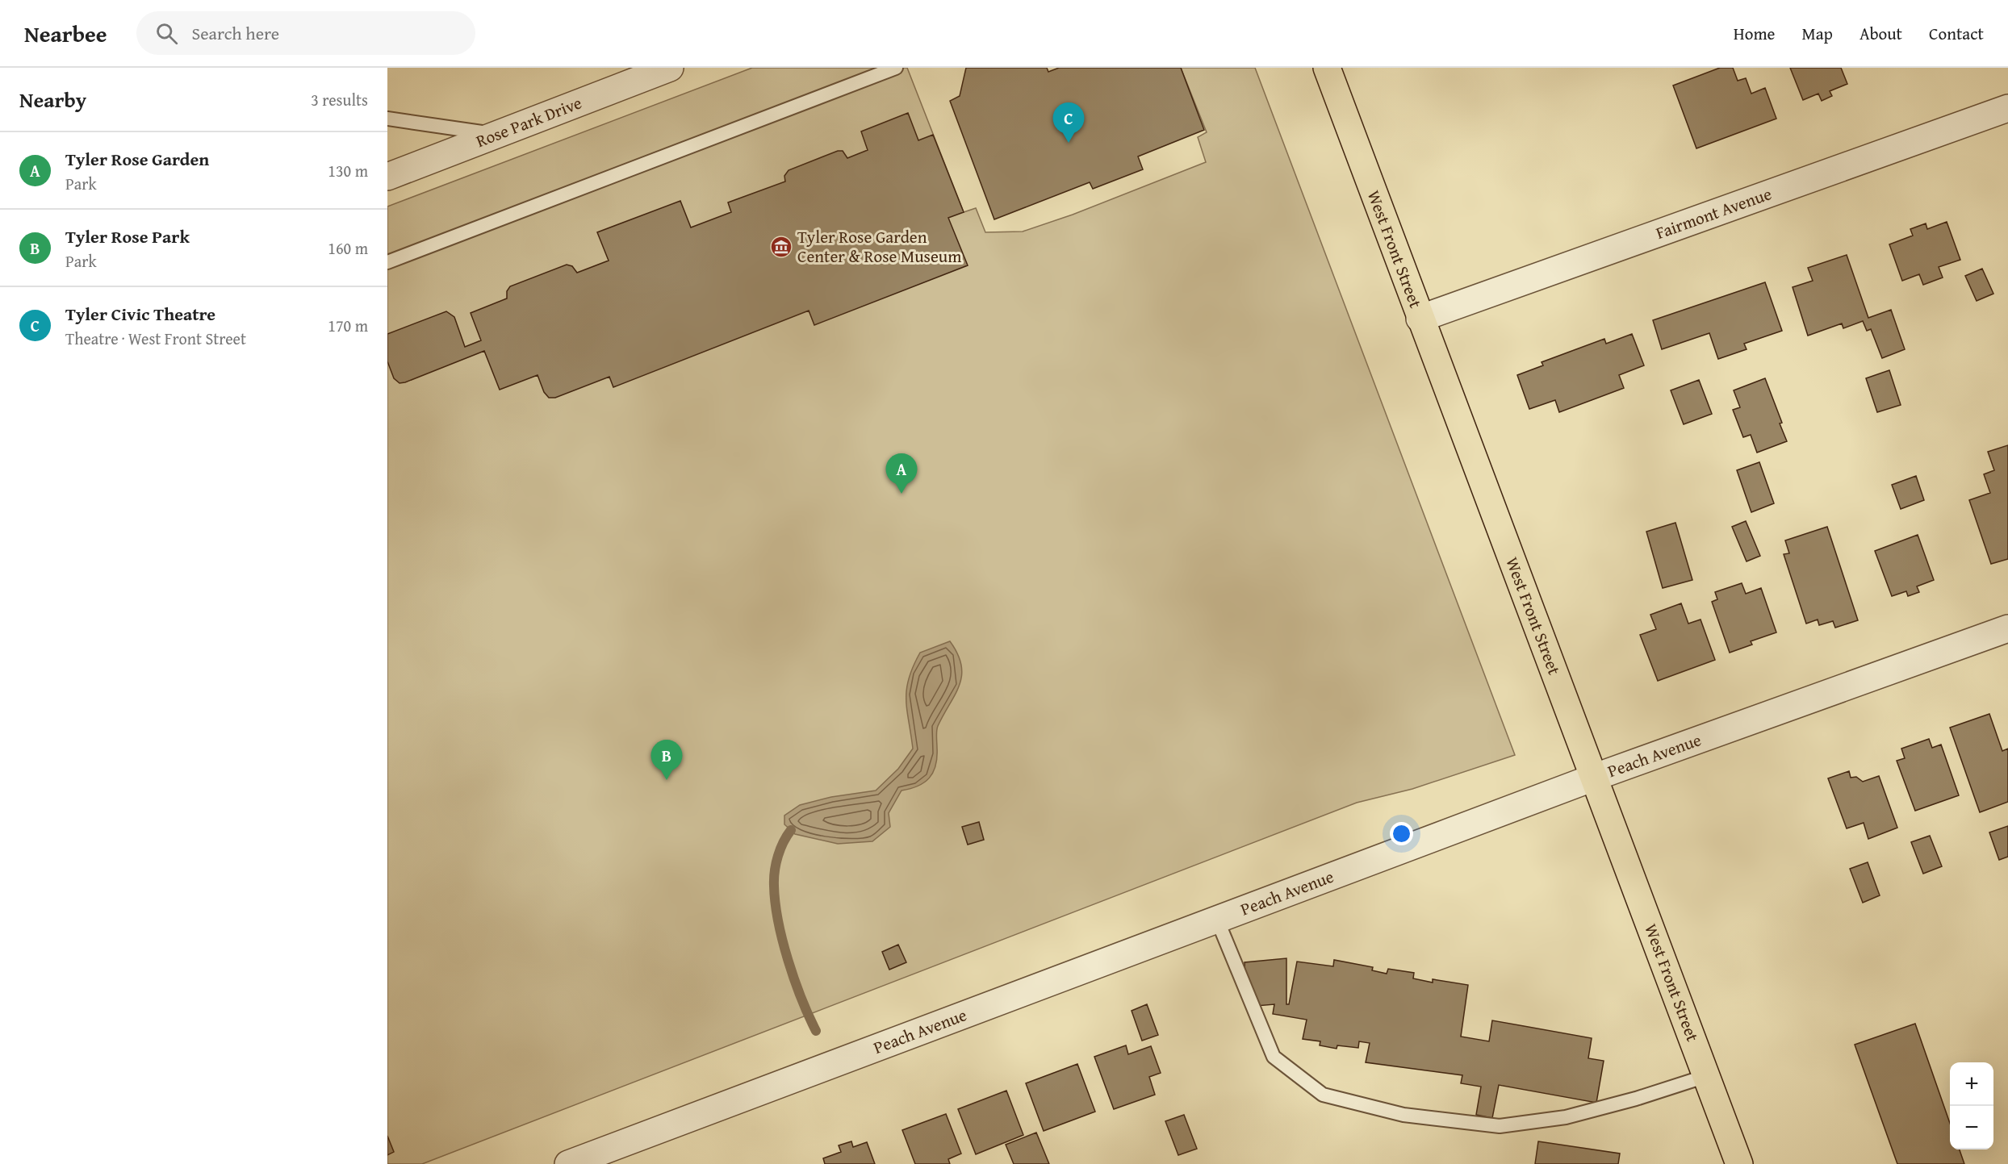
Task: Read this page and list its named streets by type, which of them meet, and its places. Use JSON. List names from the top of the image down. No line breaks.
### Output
{"streets":{"main road":["West Front Street"],"street":["Rose Park Drive","Fairmont Avenue","Peach Avenue"]},"crossings":[["Fairmont Avenue","West Front Street"],["West Front Street","Peach Avenue"]],"places":{"museum":["Tyler Rose Garden Center & Rose Museum"]},"page":{"header":"Nearbee","search":"Search here","nav":["Home","Map","About","Contact"],"heading":["Nearby","3 results"],"pins":["C","A","B"],"list":[{"mark":"A","name":"Tyler Rose Garden","note":"Park","value":"130 m"},{"mark":"B","name":"Tyler Rose Park","note":"Park","value":"160 m"},{"mark":"C","name":"Tyler Civic Theatre","note":"Theatre · West Front Street","value":"170 m"}],"map_buttons":["+","−"]}}
